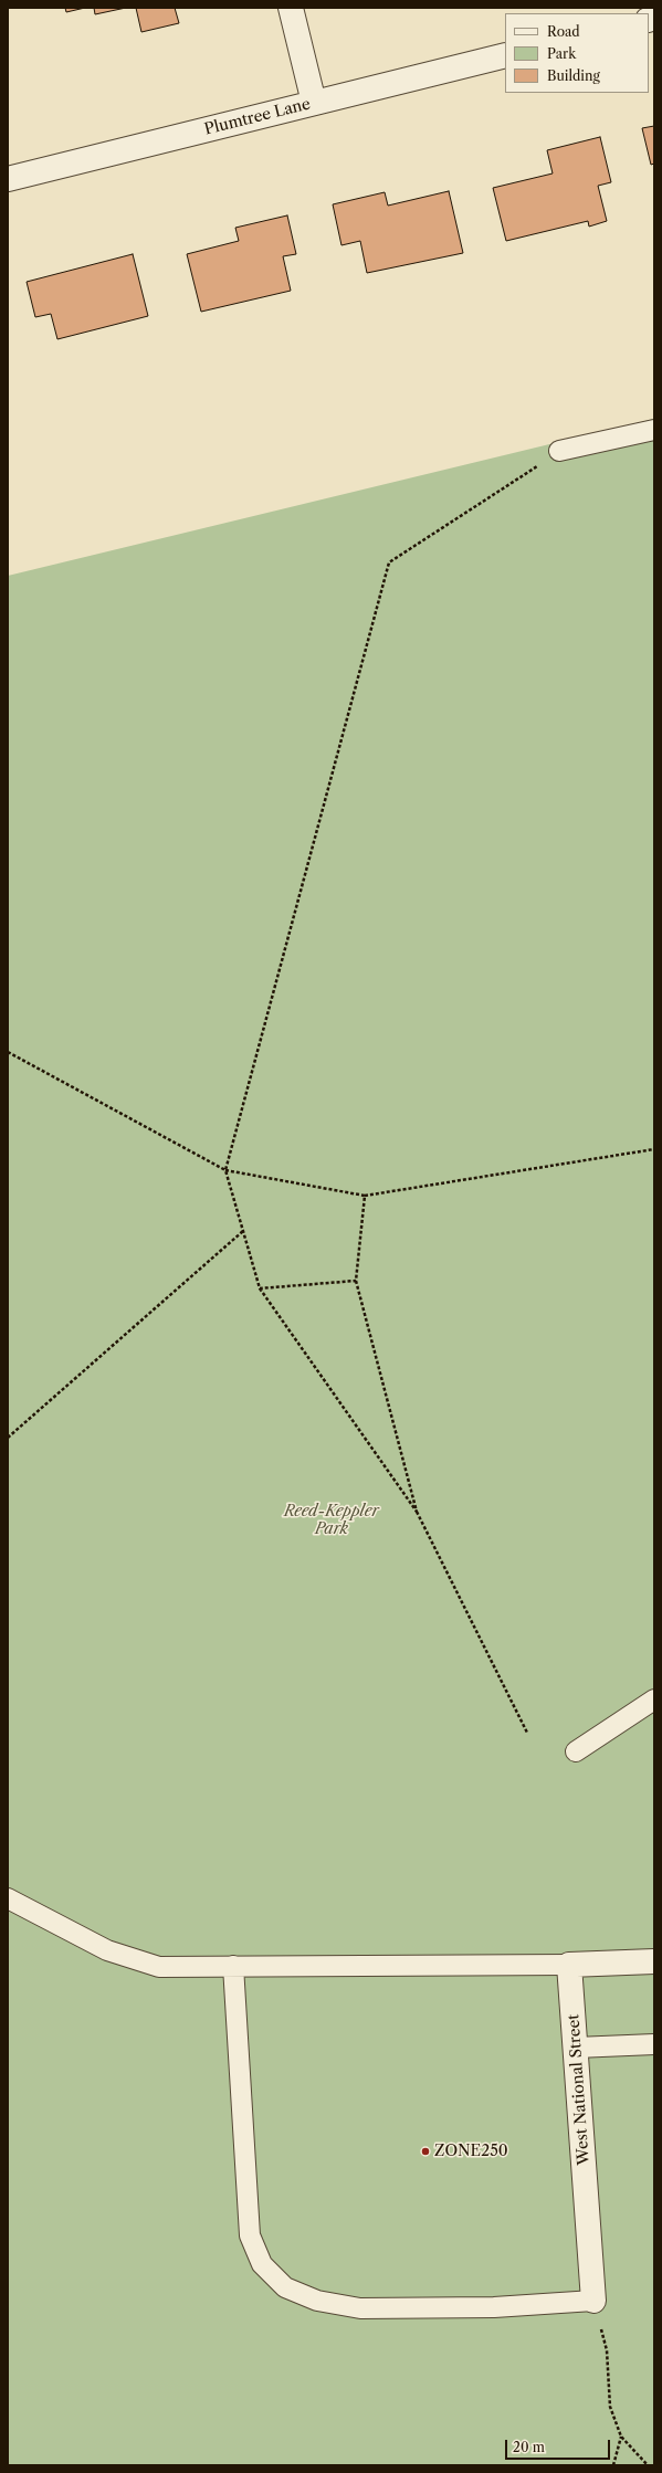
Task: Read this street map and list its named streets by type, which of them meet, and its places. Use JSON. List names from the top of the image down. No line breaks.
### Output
{"streets":{"street":["Plumtree Lane","West National Street"]},"parks":["Reed-Keppler Park"],"places":["ZONE250"],"legend":["Road","Park","Building"],"scale_bar":"20 m"}
